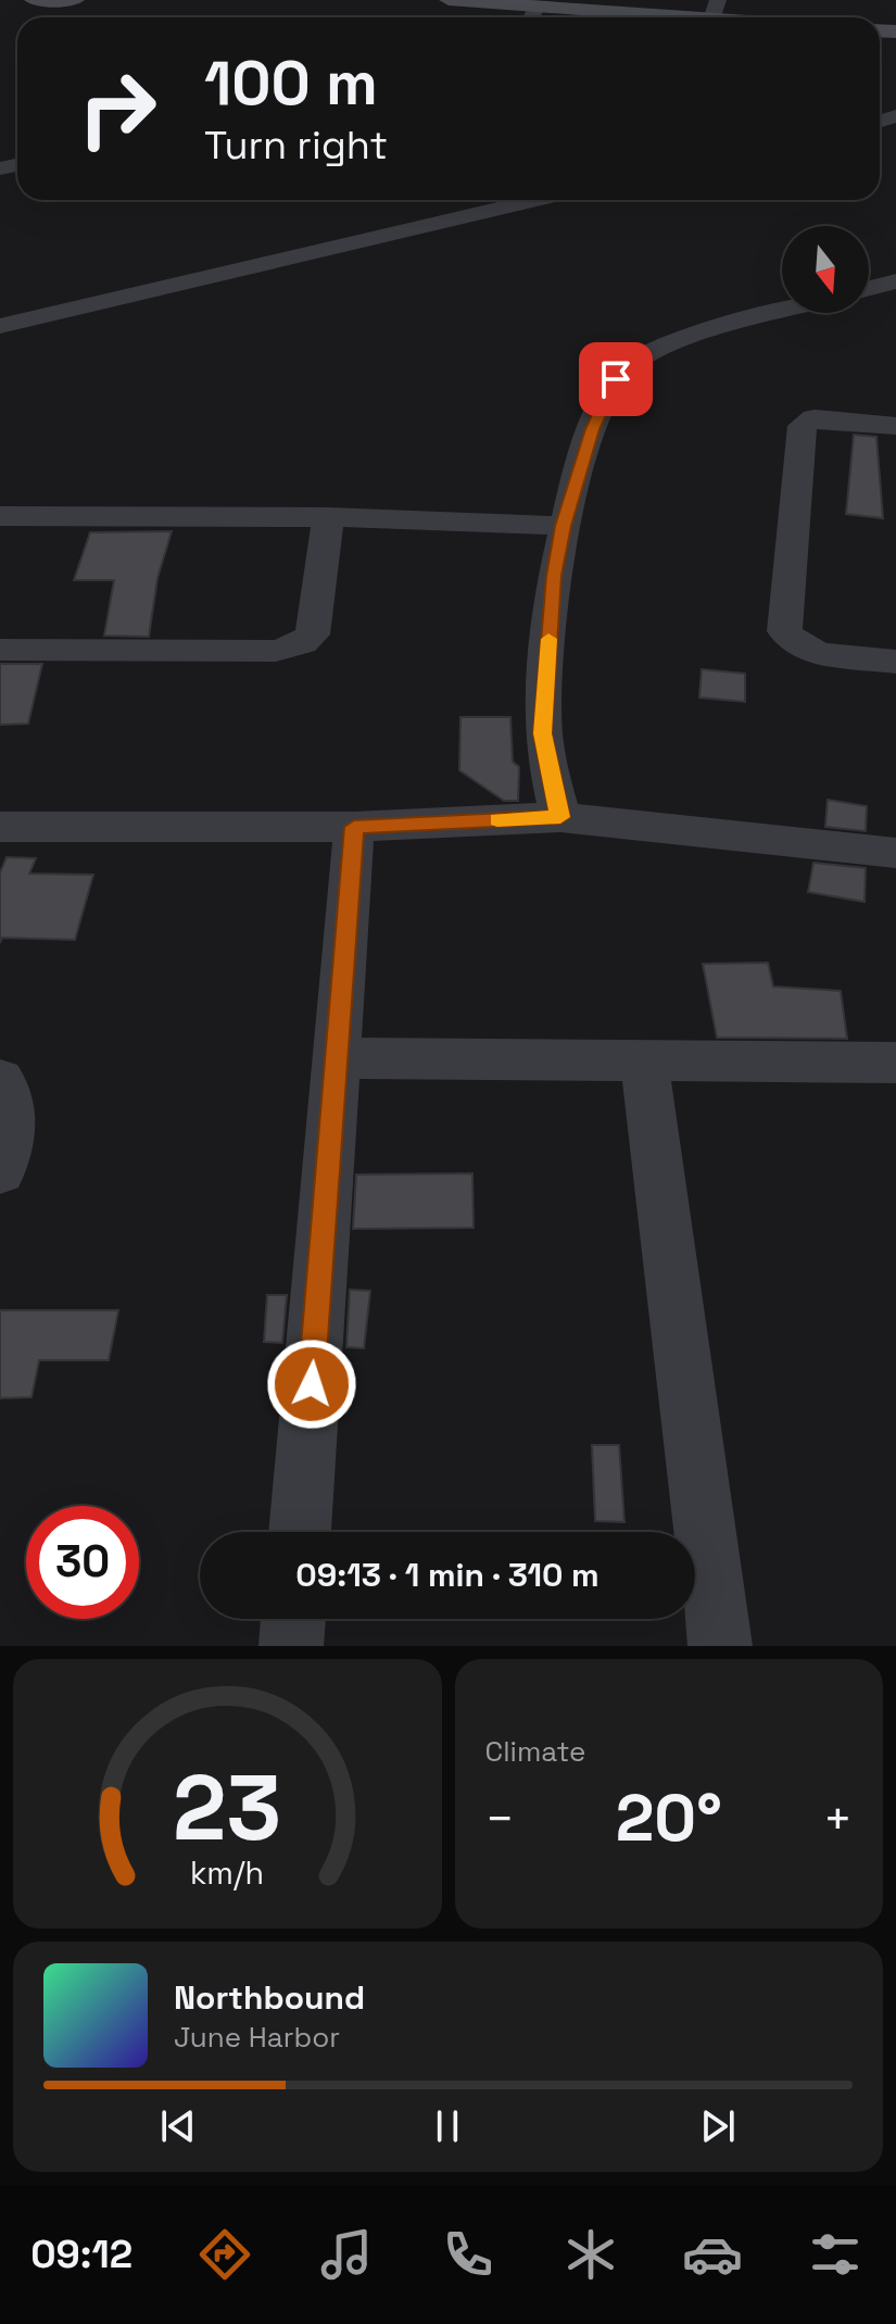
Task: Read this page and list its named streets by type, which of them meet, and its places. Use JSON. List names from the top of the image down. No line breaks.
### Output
{"north":"bottom","page":{"turn":["100 m","Turn right"],"limit":"30","trip":"09:13 · 1 min · 310 m","tile":"Climate","heat":["−","20°","+"],"song":["Northbound","June Harbor"],"tabs":"09:12","gauge":["23","km/h"]}}
